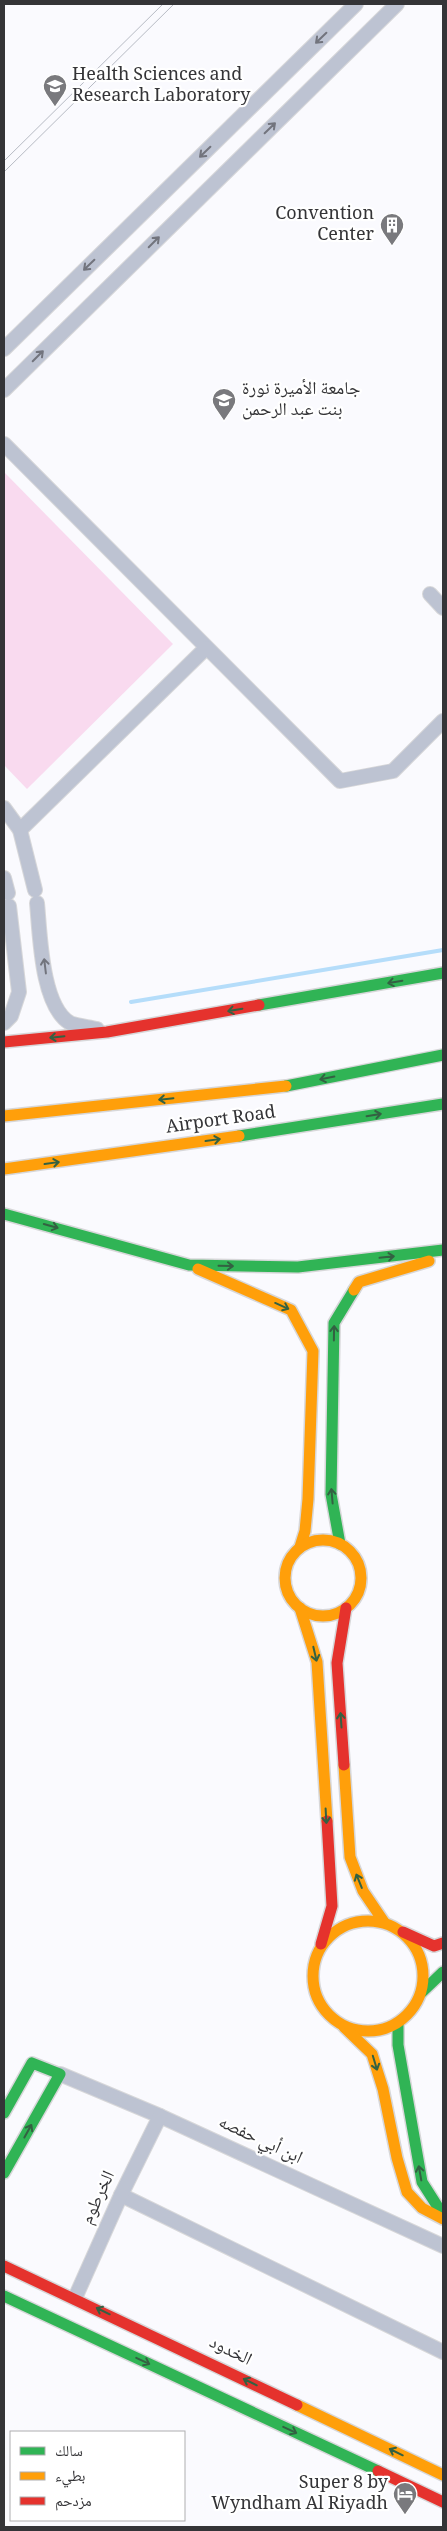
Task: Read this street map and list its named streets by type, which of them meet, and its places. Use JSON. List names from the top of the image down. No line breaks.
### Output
{"streets":{"main road":["Airport Road","الخدود"],"street":["ابن أبي حفصه","الخرطوم"]},"crossings":[["ابن أبي حفصه","الخرطوم"],["الخرطوم","الخدود"]],"places":{"school or university":["Health Sciences and Research Laboratory","جامعة الأميرة نورة بنت عبد الرحمن"],"building":["Convention Center"],"hotel":["Super 8 by Wyndham Al Riyadh"]},"legend":["سالك","بطيء","مزدحم"]}
